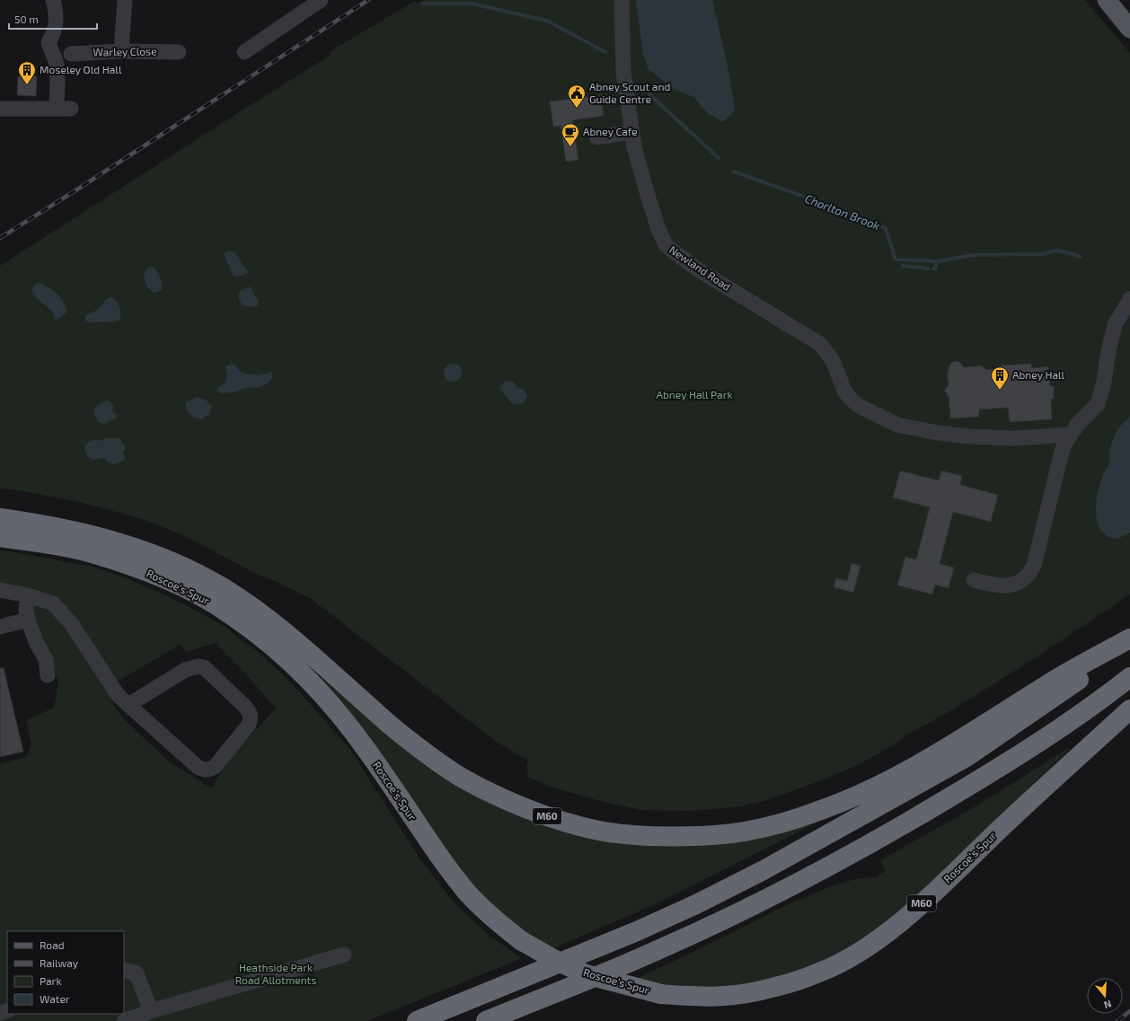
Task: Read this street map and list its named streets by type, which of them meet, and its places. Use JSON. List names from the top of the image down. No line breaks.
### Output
{"streets":{"highway":["Roscoe's Spur","M60"],"street":["Warley Close","Newland Road"]},"water":["Chorlton Brook"],"parks":["Abney Hall Park","Heathside Park Road Allotments"],"places":{"building":["Moseley Old Hall","Abney Hall"],"public building":["Abney Scout and Guide Centre"],"cafe":["Abney Cafe"]},"legend":["Road","Railway","Park","Water"],"scale_bar":"50 m","north":"bottom"}
